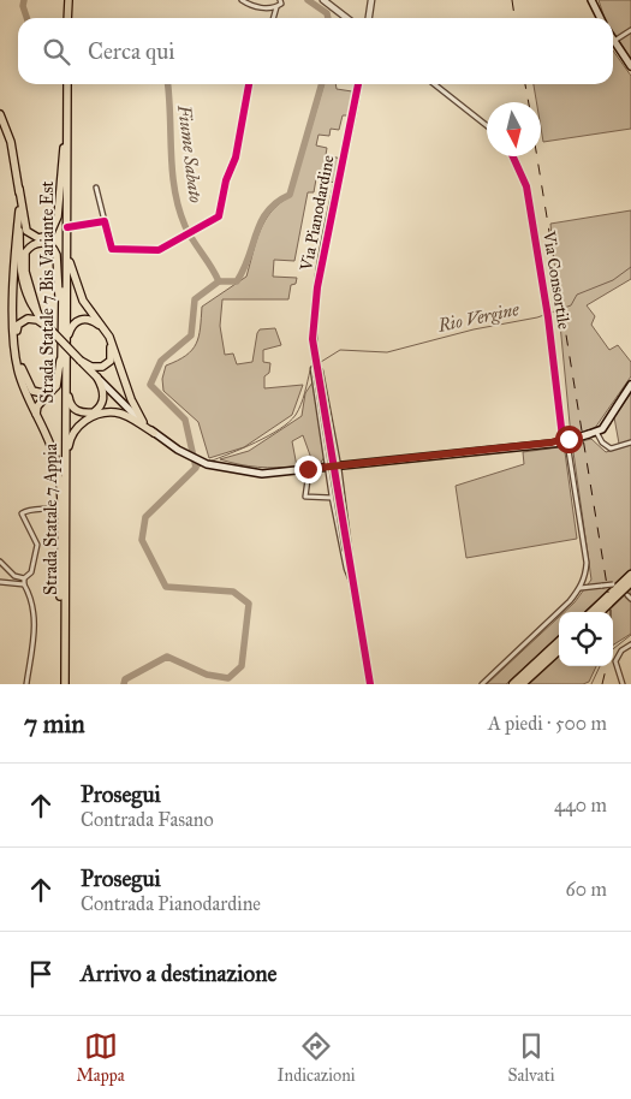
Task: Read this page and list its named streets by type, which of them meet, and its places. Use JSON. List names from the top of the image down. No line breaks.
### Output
{"streets":{"main road":["Strada Statale 7 Bis Variante Est","Strada Statale 7 Appia"],"street":["Via Pianodardine","Via Consortile"]},"crossings":[["Strada Statale 7 Bis Variante Est","Strada Statale 7 Appia"]],"water":["Fiume Sabato","Rio Vergine"],"north":"bottom","page":{"search":"Cerca qui","heading":["7 min","A piedi · 500 m"],"list":[["Prosegui","Contrada Fasano","440 m"],["Prosegui","Contrada Pianodardine","60 m"],"Arrivo a destinazione"],"nav":["Mappa","Indicazioni","Salvati"]}}
